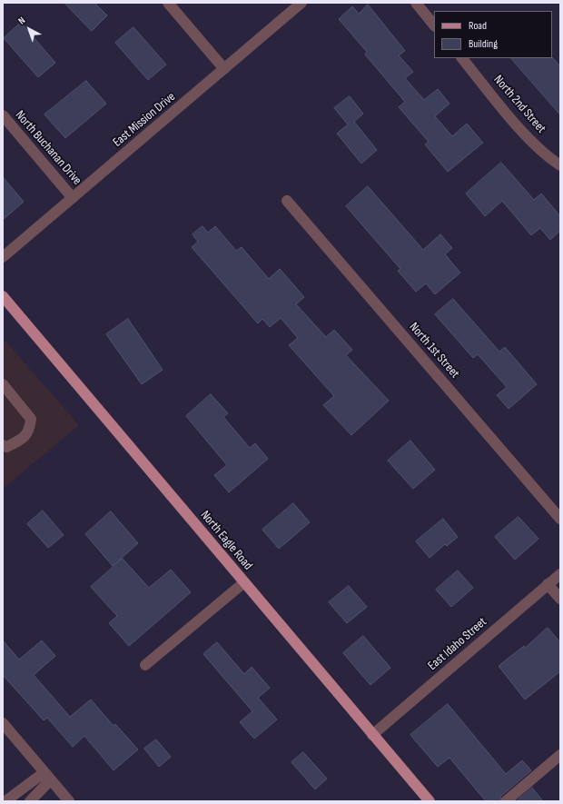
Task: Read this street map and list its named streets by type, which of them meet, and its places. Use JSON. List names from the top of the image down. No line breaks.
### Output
{"streets":{"main road":["North Eagle Road"],"street":["North 2nd Street","East Mission Drive","North Buchanan Drive","North 1st Street","East Idaho Street"]},"crossings":[["East Mission Drive","North Buchanan Drive"],["North Eagle Road","East Idaho Street"]],"legend":["Road","Building"],"north":"top left"}
